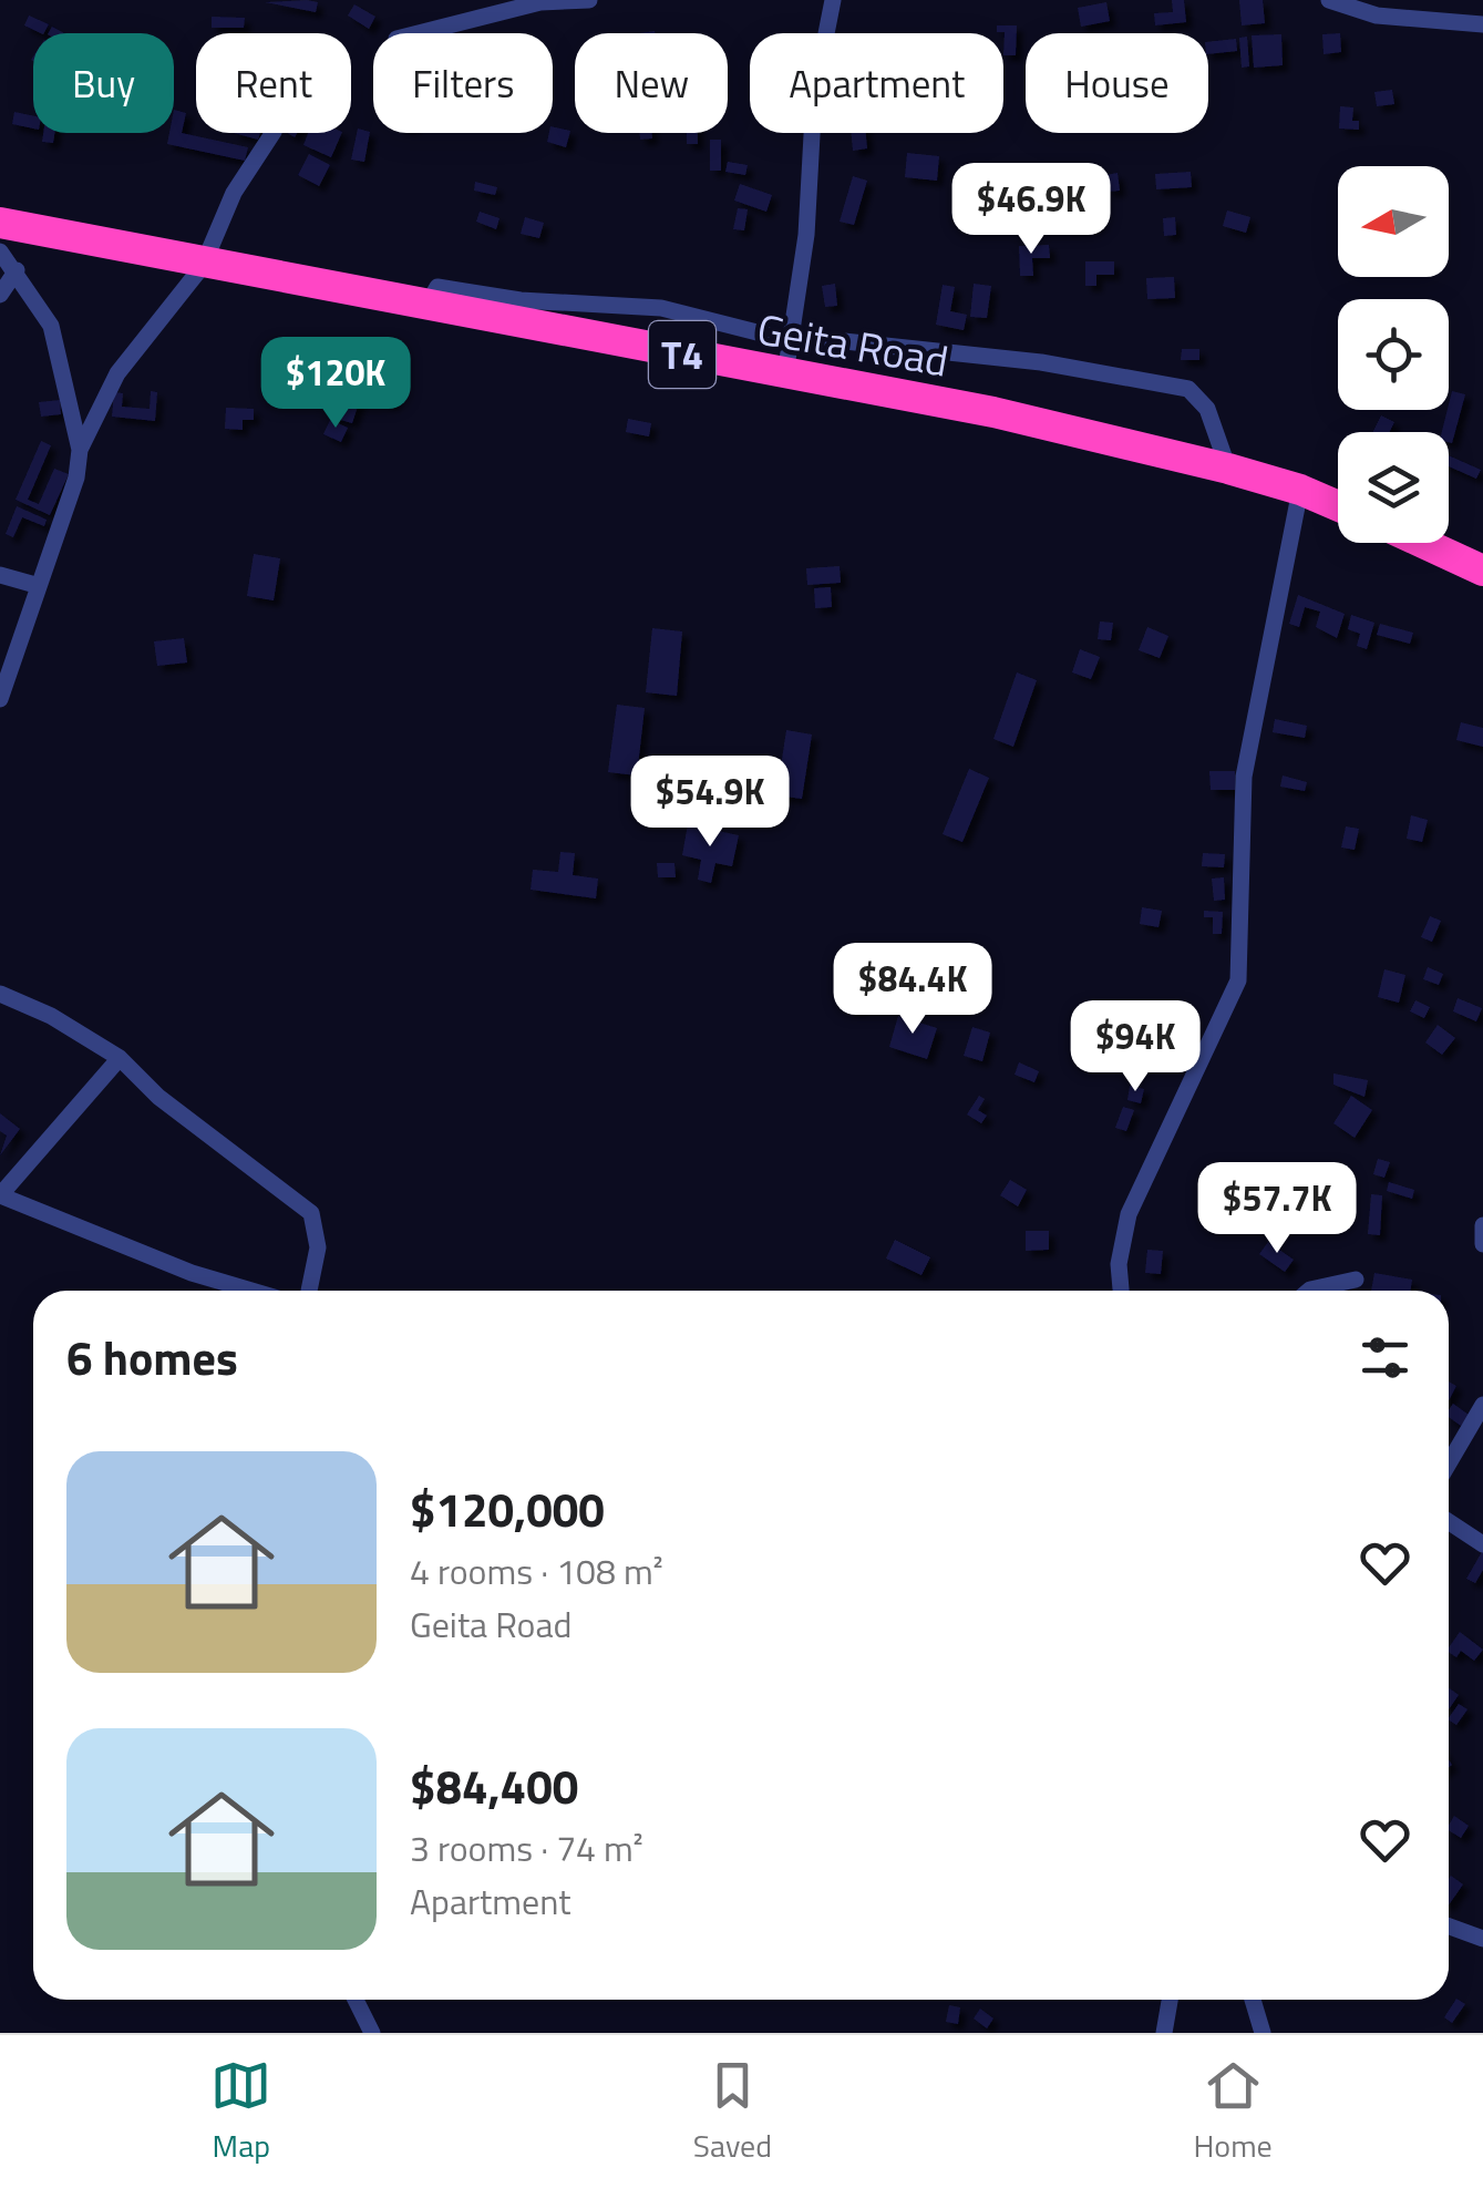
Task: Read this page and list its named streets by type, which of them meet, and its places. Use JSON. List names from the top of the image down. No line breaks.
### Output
{"streets":{"highway":["Geita Road","T4"]},"north":"left","page":{"chip":["Buy","Rent","Filters","New","Apartment","House"],"price":["$46.9K","$120K","$54.9K","$84.4K","$94K","$57.7K"],"heading":"6 homes","list":[{"name":"$120,000","note":"4 rooms · 108 m² · Geita Road"},{"name":"$84,400","note":"3 rooms · 74 m² · Apartment"}],"tabs":["Map","Saved","Home"]}}
